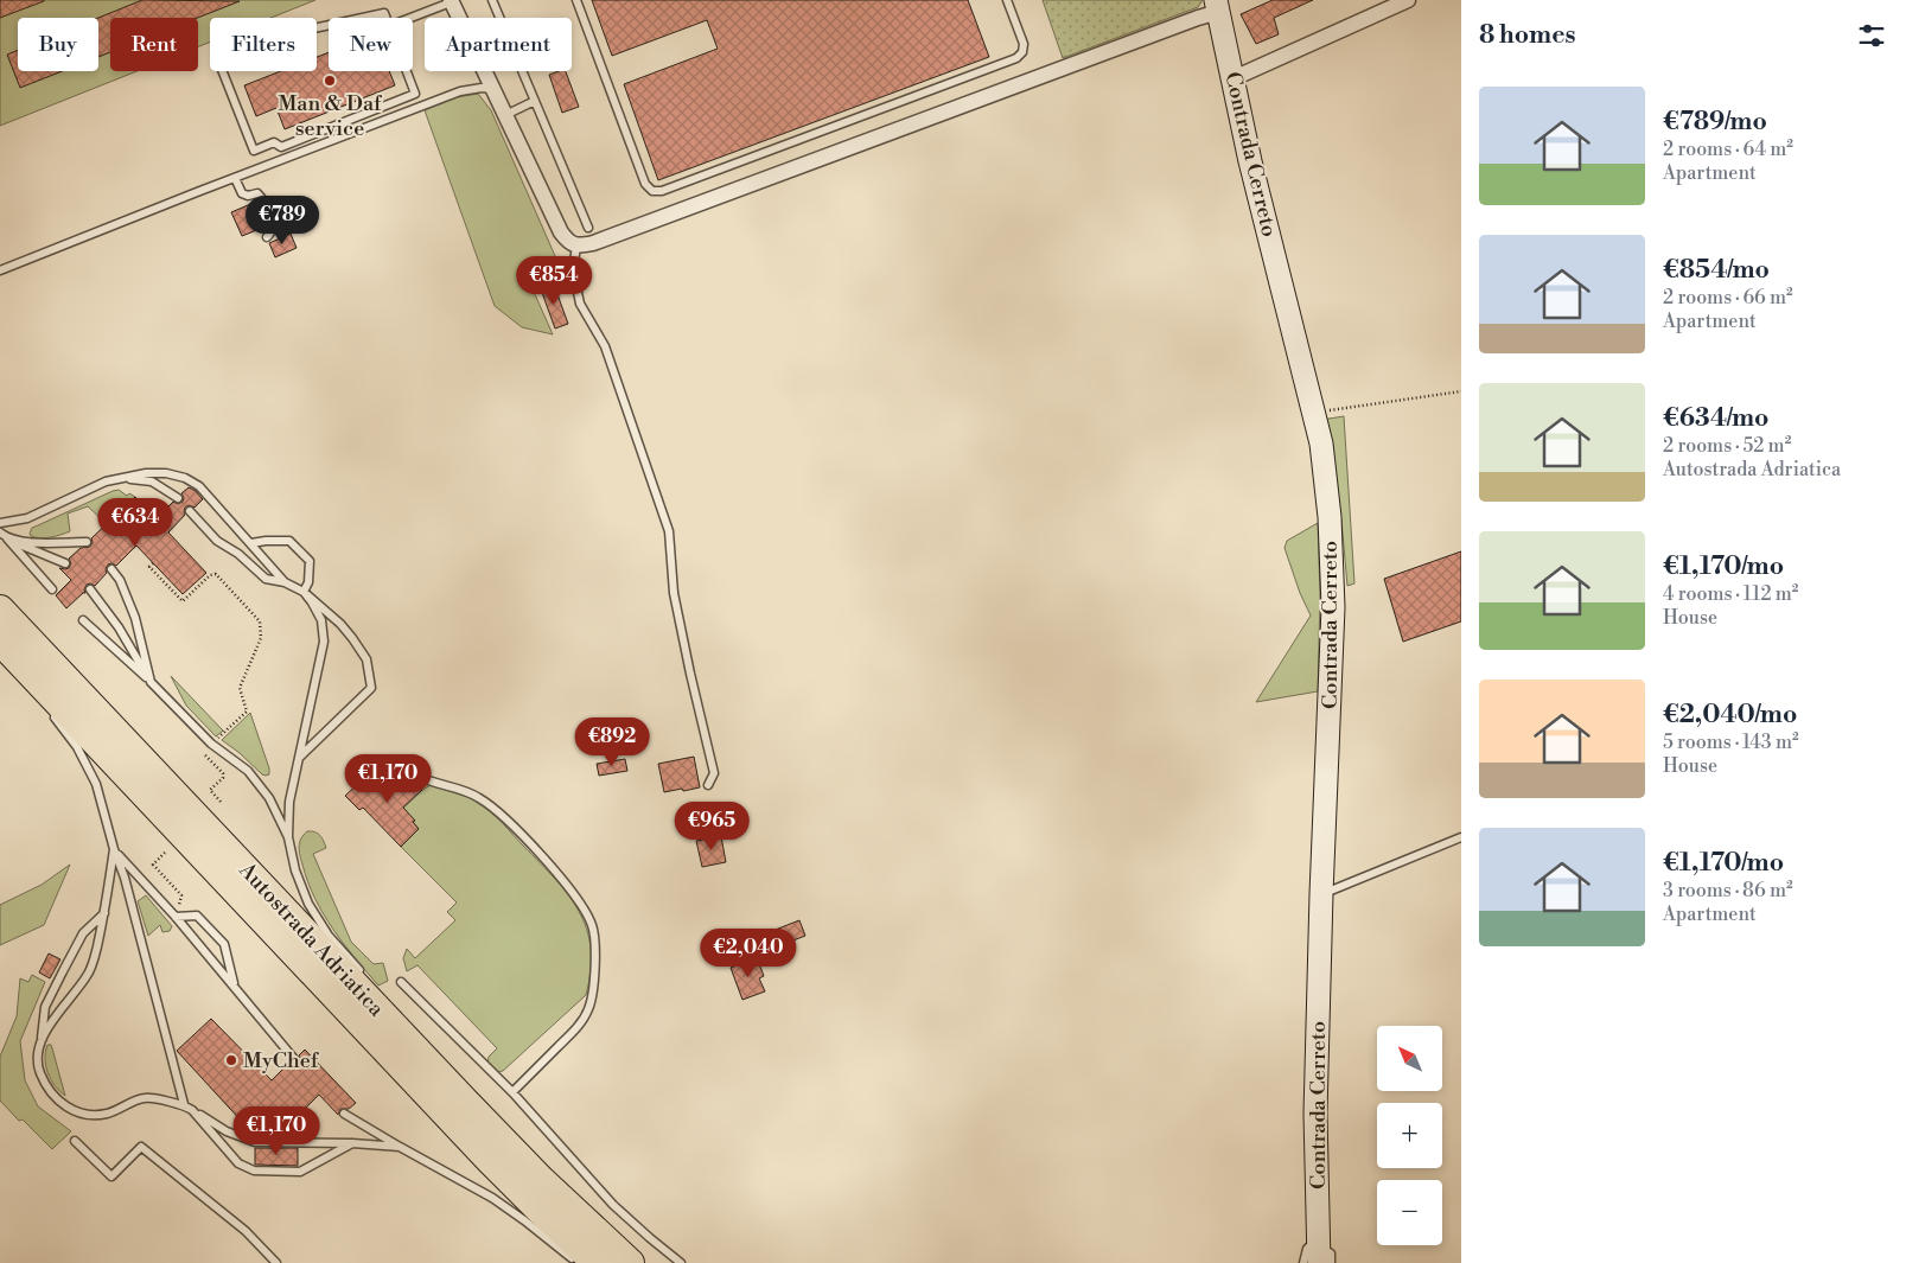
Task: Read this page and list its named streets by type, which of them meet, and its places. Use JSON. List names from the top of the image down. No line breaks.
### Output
{"streets":{"highway":["Autostrada Adriatica"],"main road":["Contrada Cerreto"]},"places":["Man & Daf service","MyChef"],"north":"top left","page":{"heading":"8 homes","chip":["Buy","Rent","Filters","New","Apartment"],"list":[{"name":"€789/mo","note":"2 rooms · 64 m² · Apartment"},{"name":"€854/mo","note":"2 rooms · 66 m² · Apartment"},{"name":"€634/mo","note":"2 rooms · 52 m² · Autostrada Adriatica"},{"name":"€1,170/mo","note":"4 rooms · 112 m² · House"},{"name":"€2,040/mo","note":"5 rooms · 143 m² · House"},{"name":"€1,170/mo","note":"3 rooms · 86 m² · Apartment"}],"price":["€789","€854","€634","€892","€1,170","€965","€2,040","€1,170"],"map_buttons":["+","−"]}}
